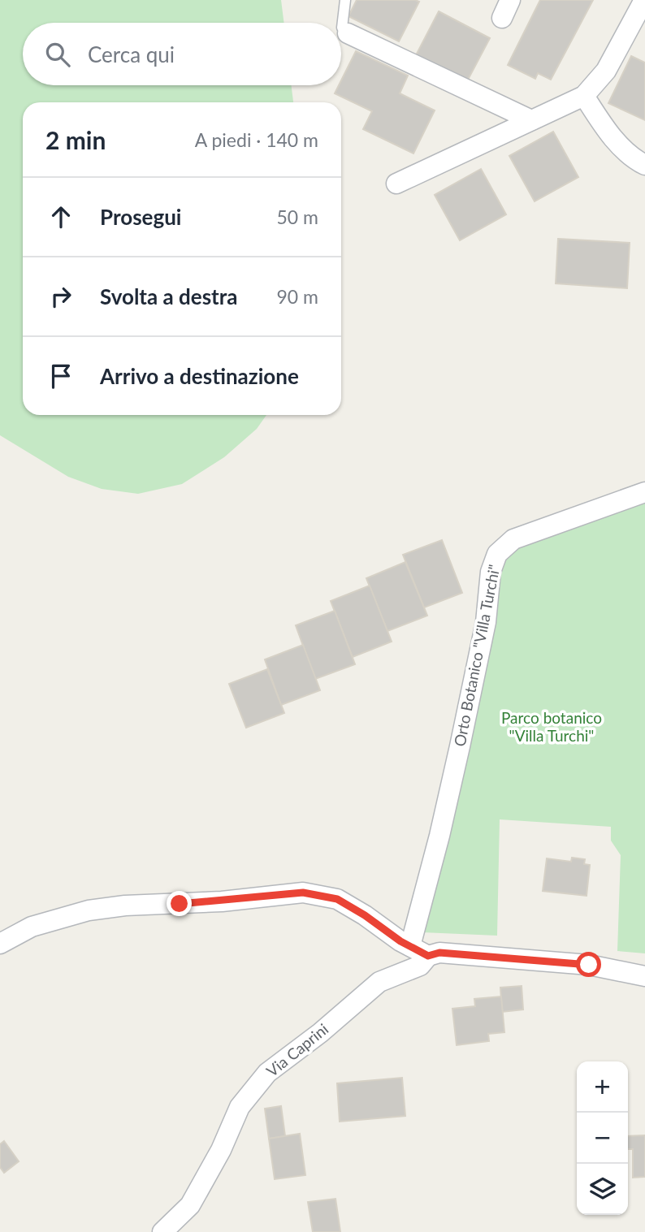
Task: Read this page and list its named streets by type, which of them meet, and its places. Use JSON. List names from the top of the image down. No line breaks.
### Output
{"streets":{"street":["Orto Botanico \"Villa Turchi\"","Via Caprini"]},"crossings":[["Orto Botanico \"Villa Turchi\"","Via Caprini"]],"parks":["Parco botanico \"Villa Turchi\""],"page":{"search":"Cerca qui","heading":["2 min","A piedi · 140 m"],"list":[["Prosegui","50 m"],["Svolta a destra","90 m"],"Arrivo a destinazione"],"map_buttons":["+","−"]}}
